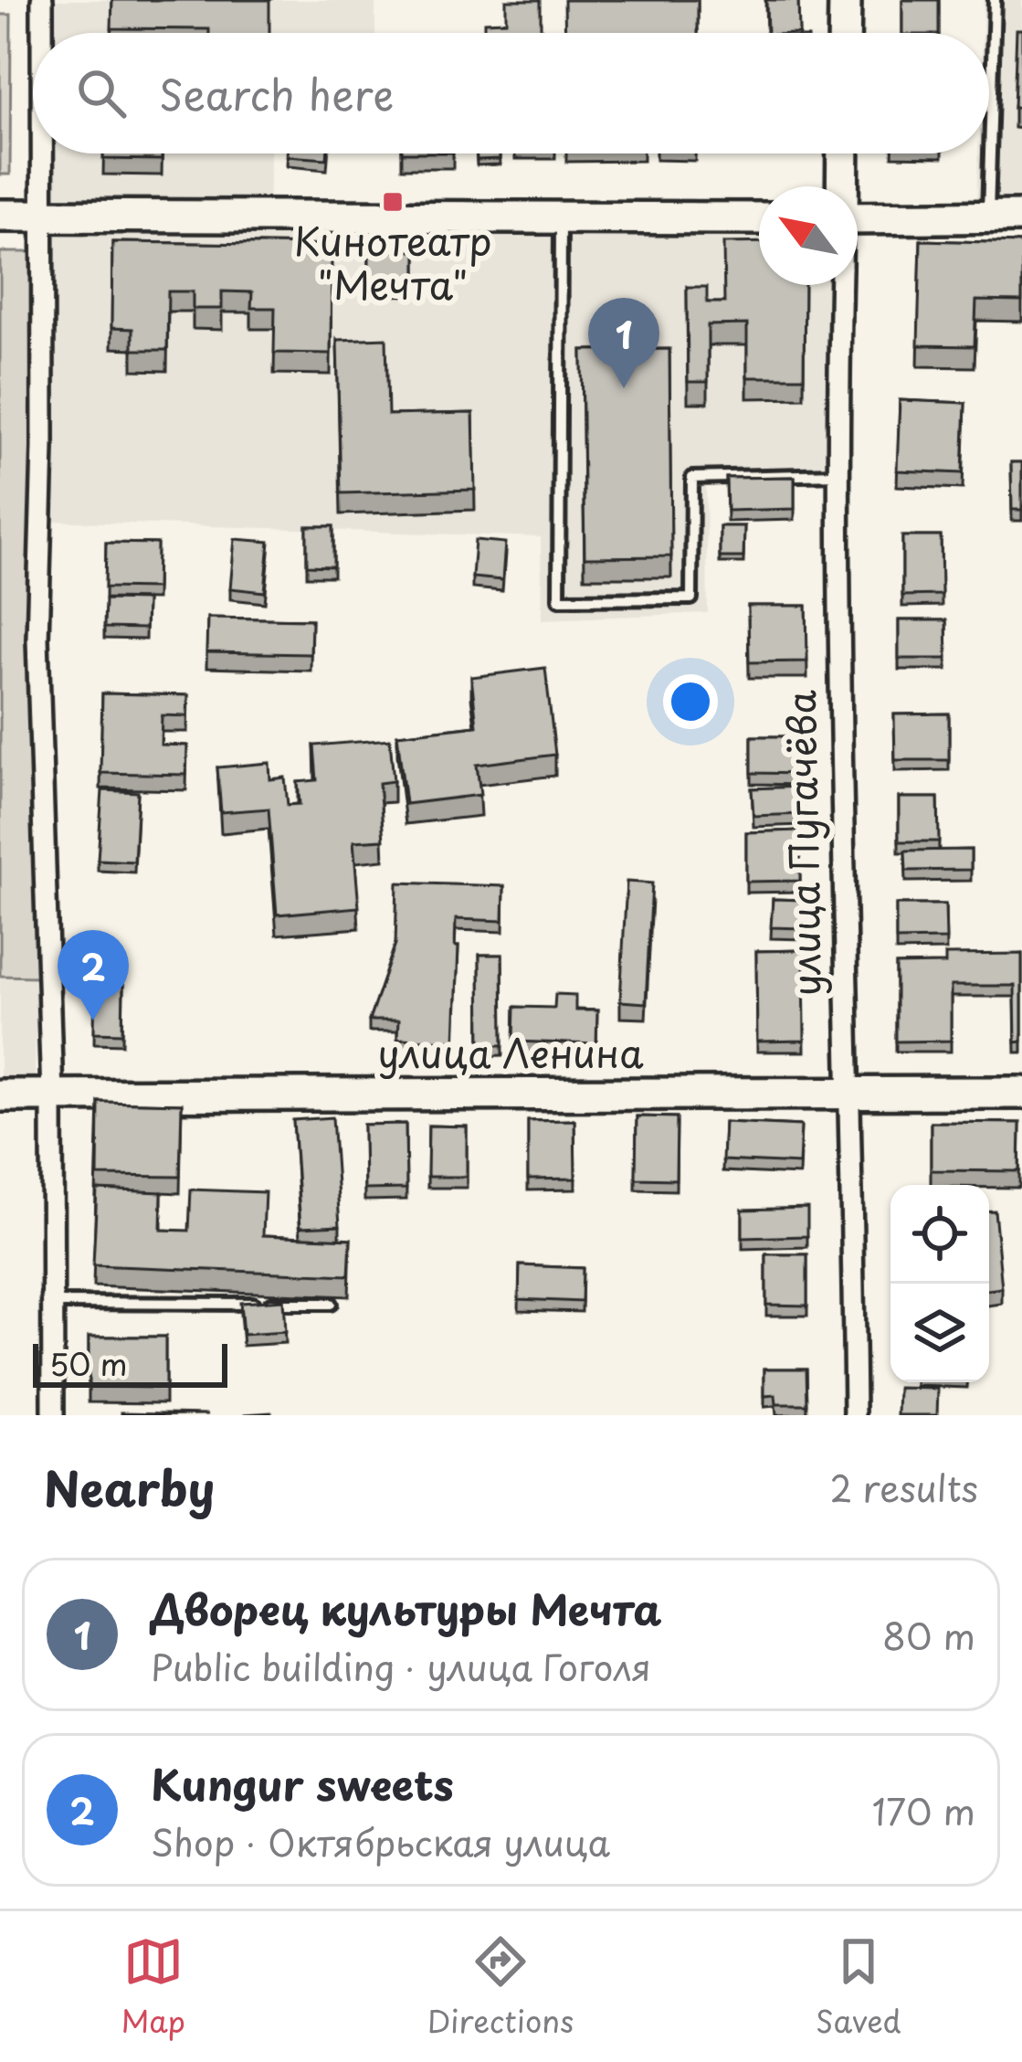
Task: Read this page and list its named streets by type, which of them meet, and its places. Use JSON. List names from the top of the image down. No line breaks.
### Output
{"streets":{"street":["улица Пугачёва","улица Ленина"]},"crossings":[["улица Пугачёва","улица Ленина"]],"places":{"transit":["Кинотеатр \"Мечта\""]},"scale_bar":"50 m","north":"top left","page":{"search":"Search here","pins":["1","2"],"scale":"50 m","heading":["Nearby","2 results"],"list":[{"mark":"1","name":"Дворец культуры Мечта","note":"Public building · улица Гоголя","value":"80 m"},{"mark":"2","name":"Kungur sweets","note":"Shop · Октябрьская улица","value":"170 m"}],"nav":["Map","Directions","Saved"]}}
